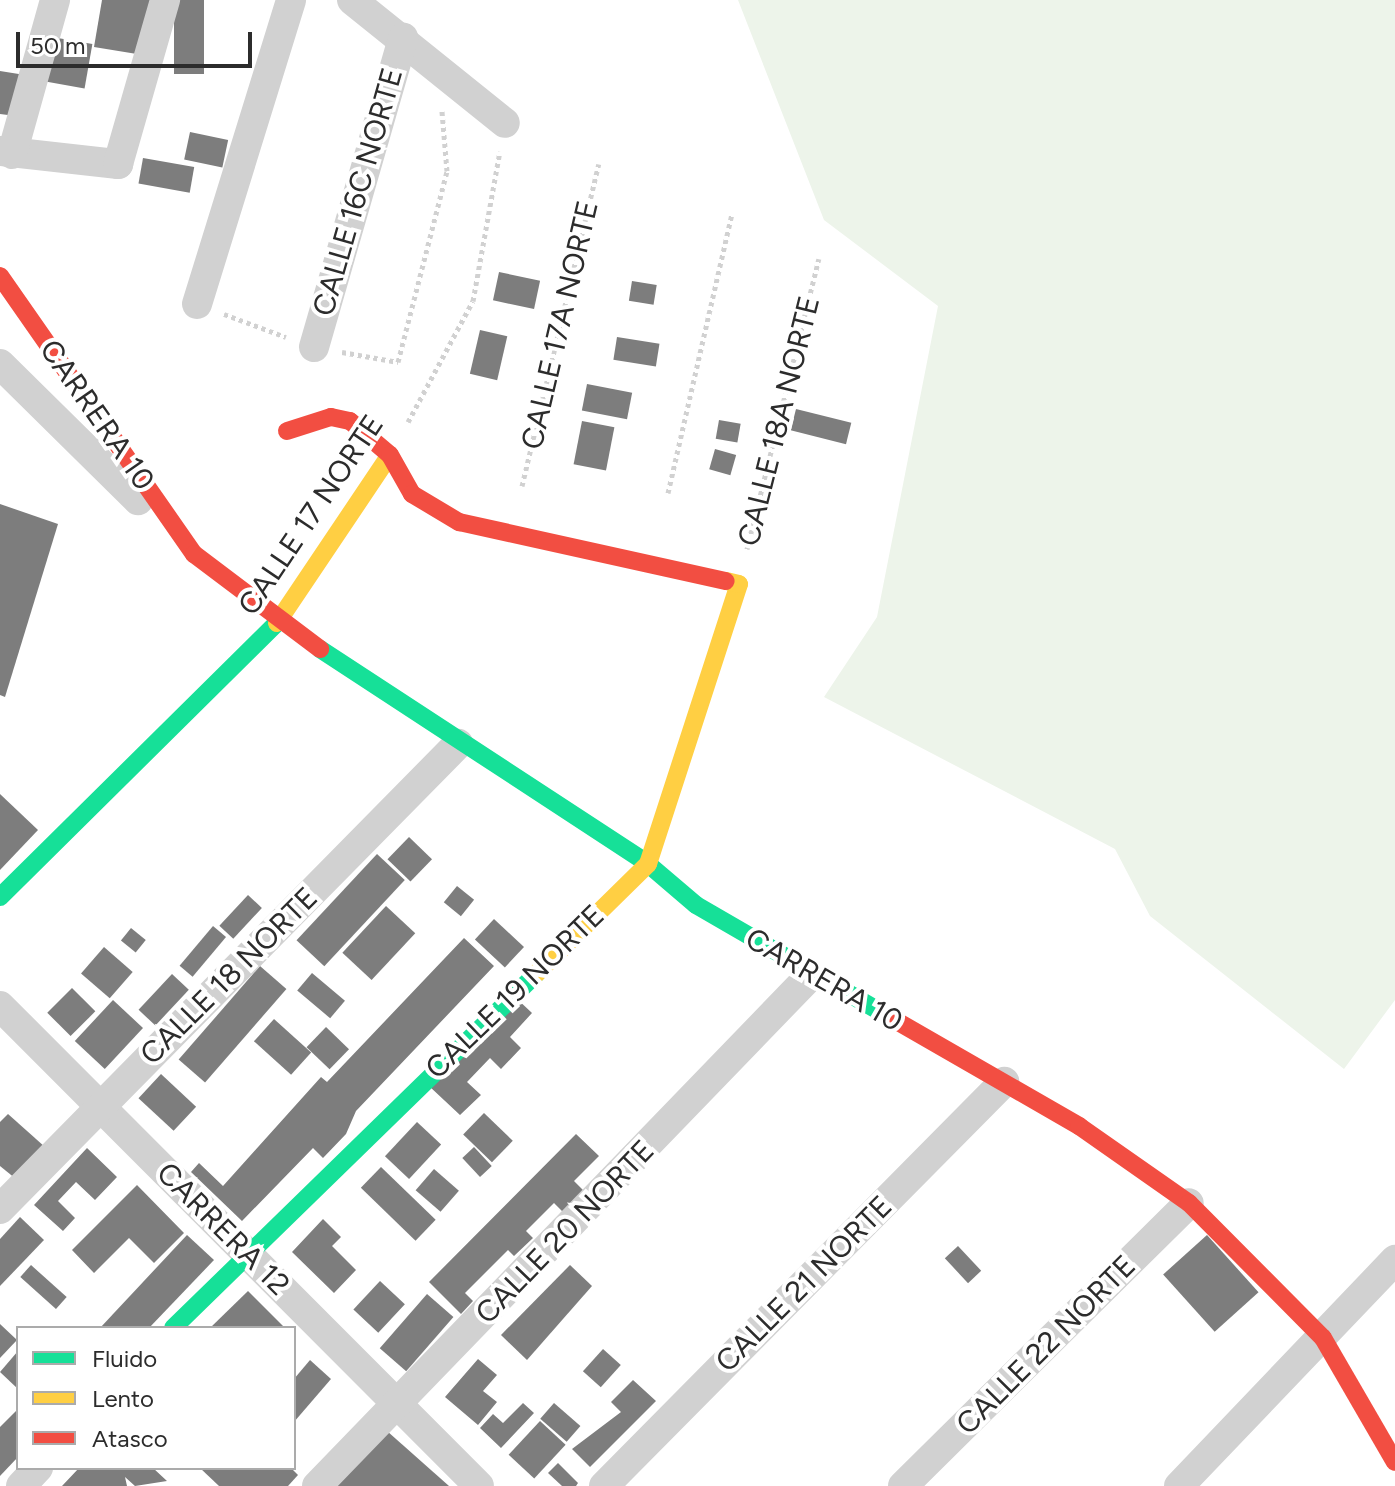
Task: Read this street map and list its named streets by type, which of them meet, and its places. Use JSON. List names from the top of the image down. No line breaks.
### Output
{"streets":{"street":["CALLE 16C NORTE","CARRERA 10","CALLE 17 NORTE","CALLE 18 NORTE","CALLE 19 NORTE","CARRERA 12","CALLE 20 NORTE","CALLE 21 NORTE","CALLE 22 NORTE"],"path":["CALLE 17A NORTE","CALLE 18A NORTE"]},"crossings":[["CARRERA 10","CALLE 17 NORTE"],["CARRERA 10","CALLE 18 NORTE"],["CARRERA 10","CALLE 19 NORTE"],["CARRERA 10","CALLE 20 NORTE"],["CARRERA 10","CALLE 21 NORTE"],["CARRERA 10","CALLE 22 NORTE"],["CALLE 18A NORTE","CALLE 19 NORTE"],["CALLE 18 NORTE","CARRERA 12"],["CALLE 19 NORTE","CARRERA 12"],["CARRERA 12","CALLE 20 NORTE"]],"legend":["Fluido","Lento","Atasco"],"scale_bar":"50 m"}
